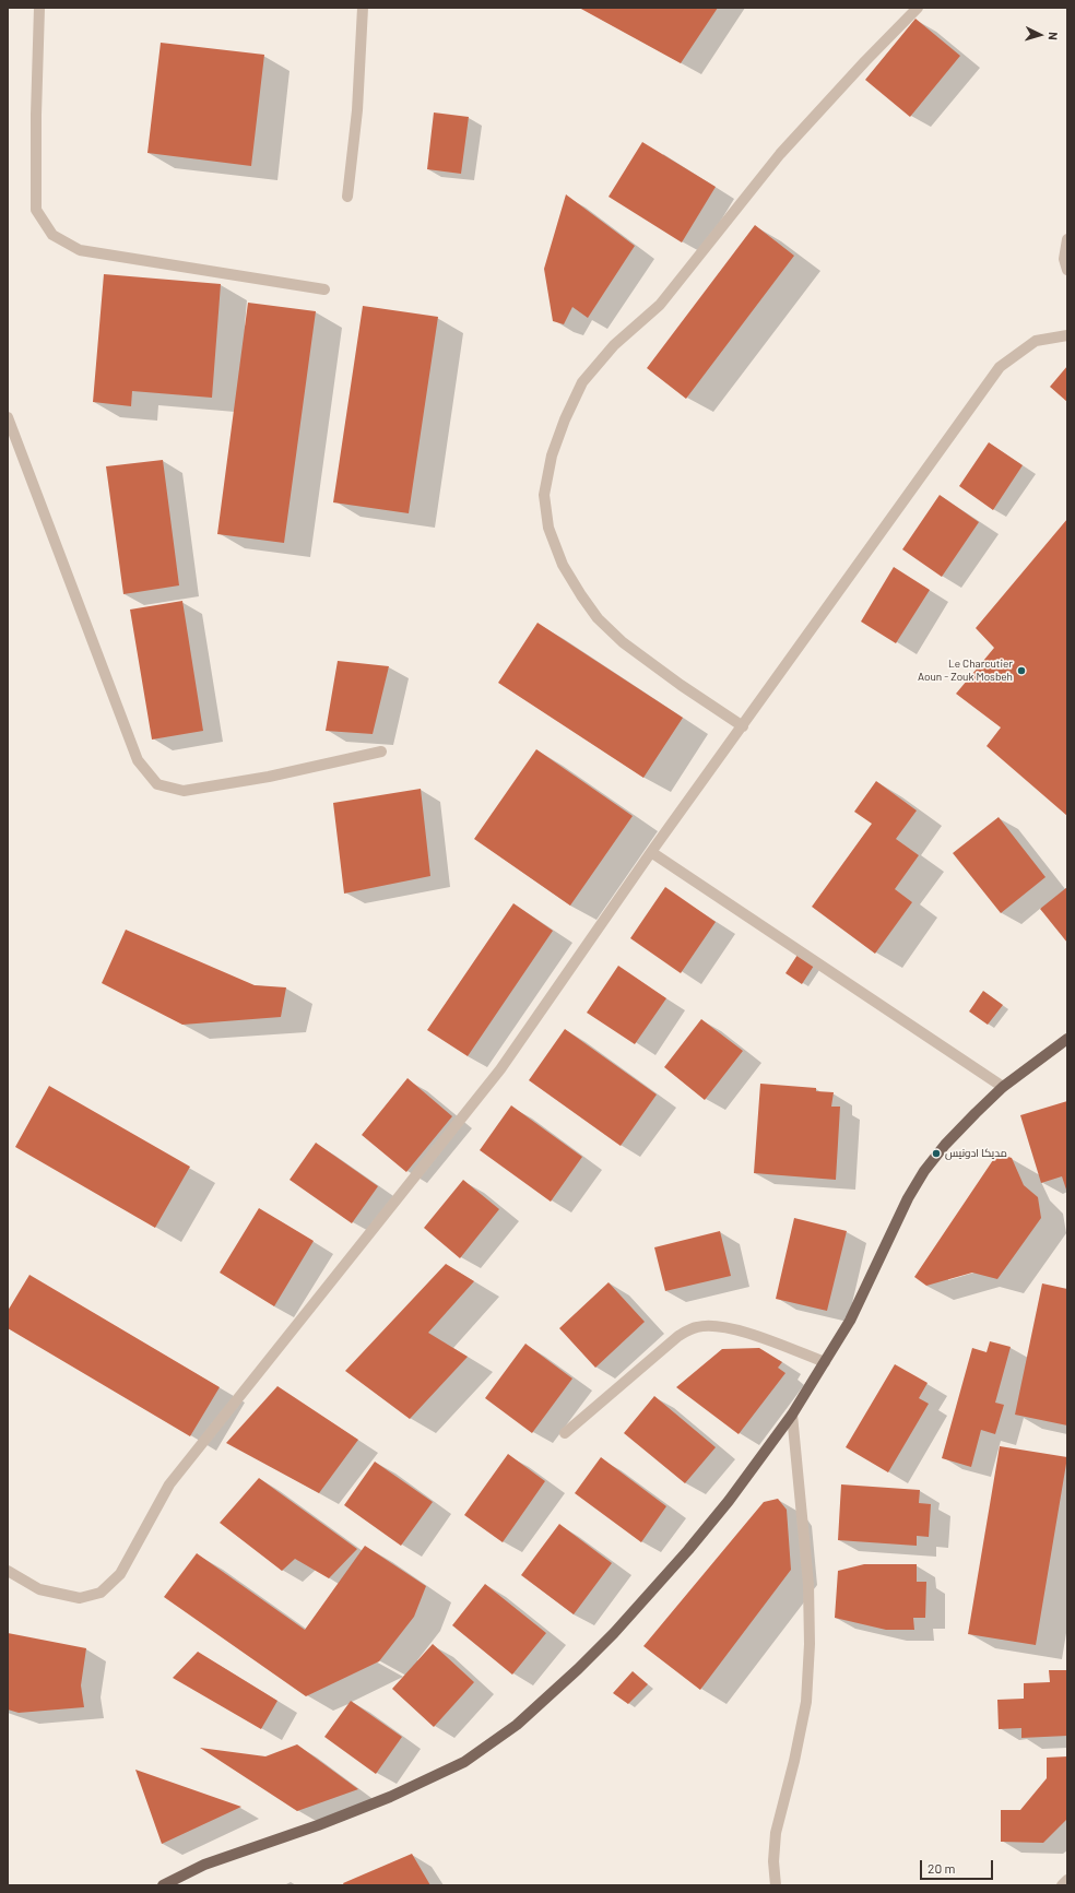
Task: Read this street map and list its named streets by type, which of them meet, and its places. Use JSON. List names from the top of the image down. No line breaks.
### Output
{"places":["Le Charcutier Aoun - Zouk Mosbeh","مديكا ادونيس"],"scale_bar":"20 m","north":"right"}
